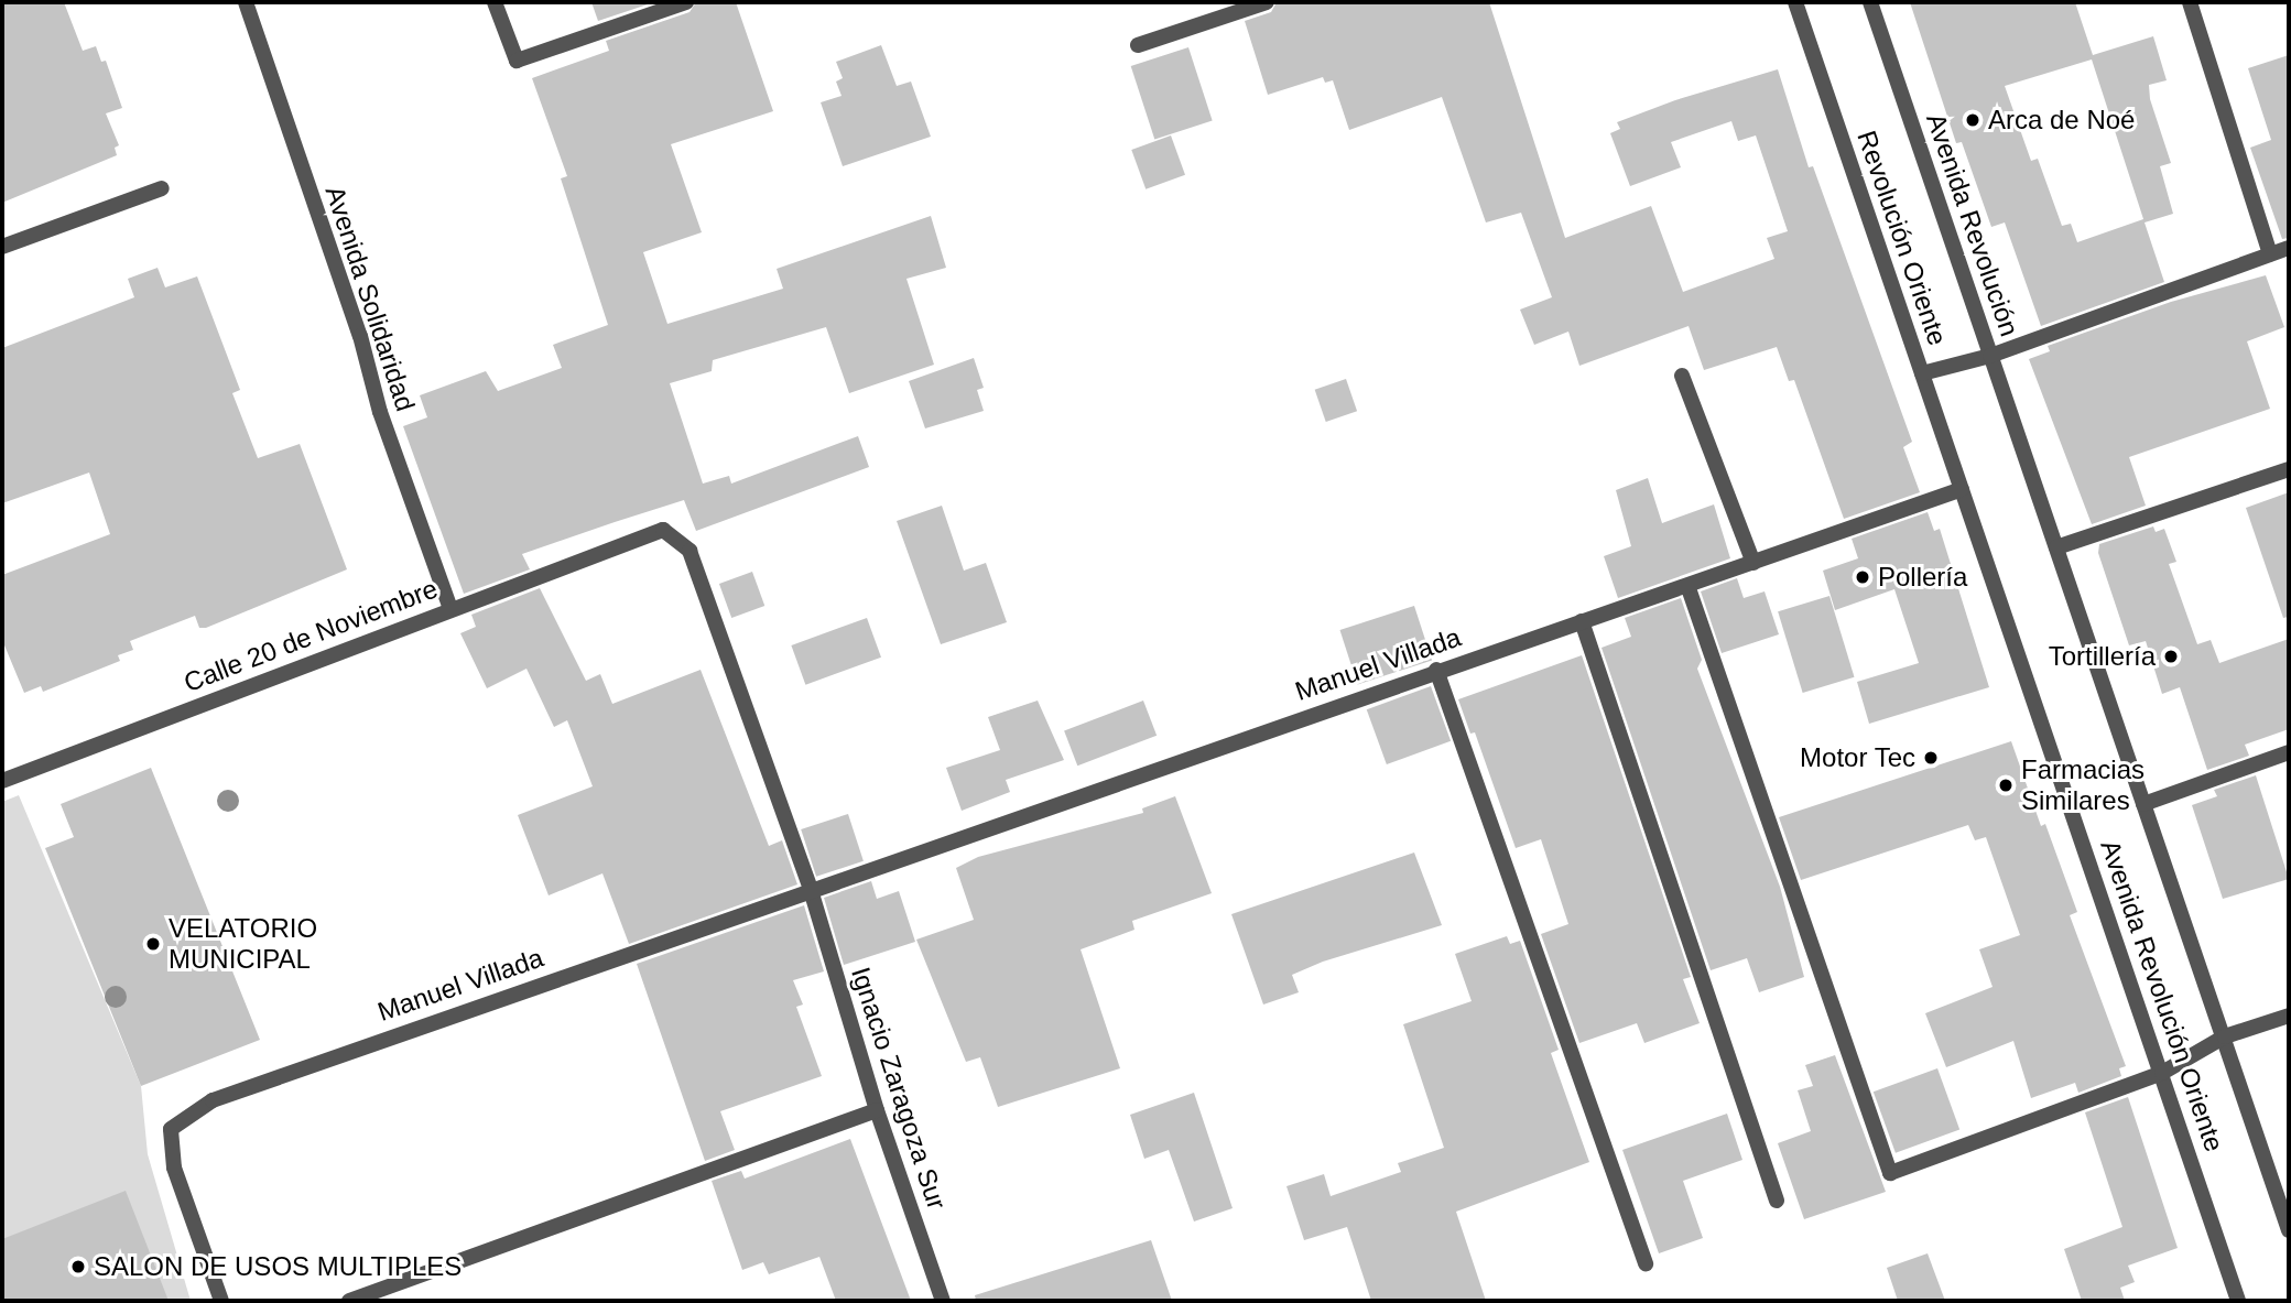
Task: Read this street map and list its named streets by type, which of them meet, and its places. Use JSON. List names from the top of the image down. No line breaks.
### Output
{"streets":{"street":["Avenida Revolución","Revolución Oriente","Avenida Solidaridad","Calle 20 de Noviembre","Manuel Villada","Avenida Revolución Oriente","Ignacio Zaragoza Sur"]},"crossings":[["Avenida Revolución","Avenida Revolución Oriente"],["Revolución Oriente","Manuel Villada"],["Revolución Oriente","Avenida Revolución Oriente"],["Avenida Solidaridad","Calle 20 de Noviembre"],["Calle 20 de Noviembre","Manuel Villada"],["Calle 20 de Noviembre","Ignacio Zaragoza Sur"],["Manuel Villada","Avenida Revolución Oriente"],["Manuel Villada","Ignacio Zaragoza Sur"]],"places":["Arca de Noé","Pollería","Tortillería","Motor Tec","Farmacias Similares","VELATORIO MUNICIPAL","SALON DE USOS MULTIPLES"]}
